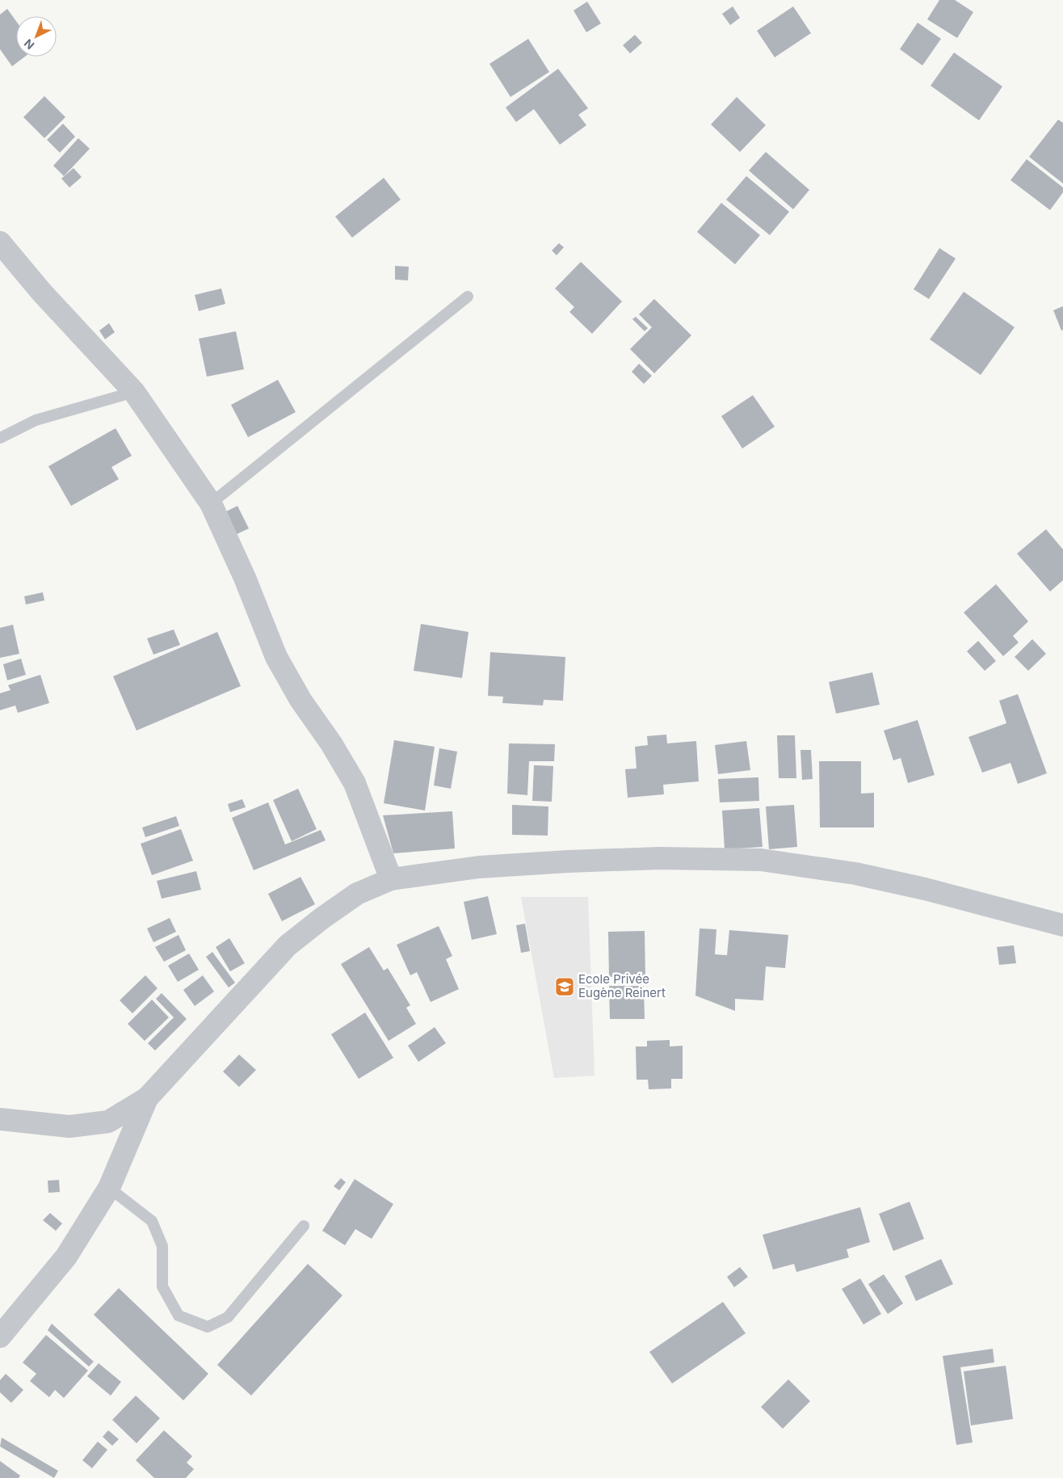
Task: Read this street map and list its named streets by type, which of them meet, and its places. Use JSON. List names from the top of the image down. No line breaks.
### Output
{"places":{"school or university":["Ecole Privée Eugène Reinert"]},"north":"bottom left"}
